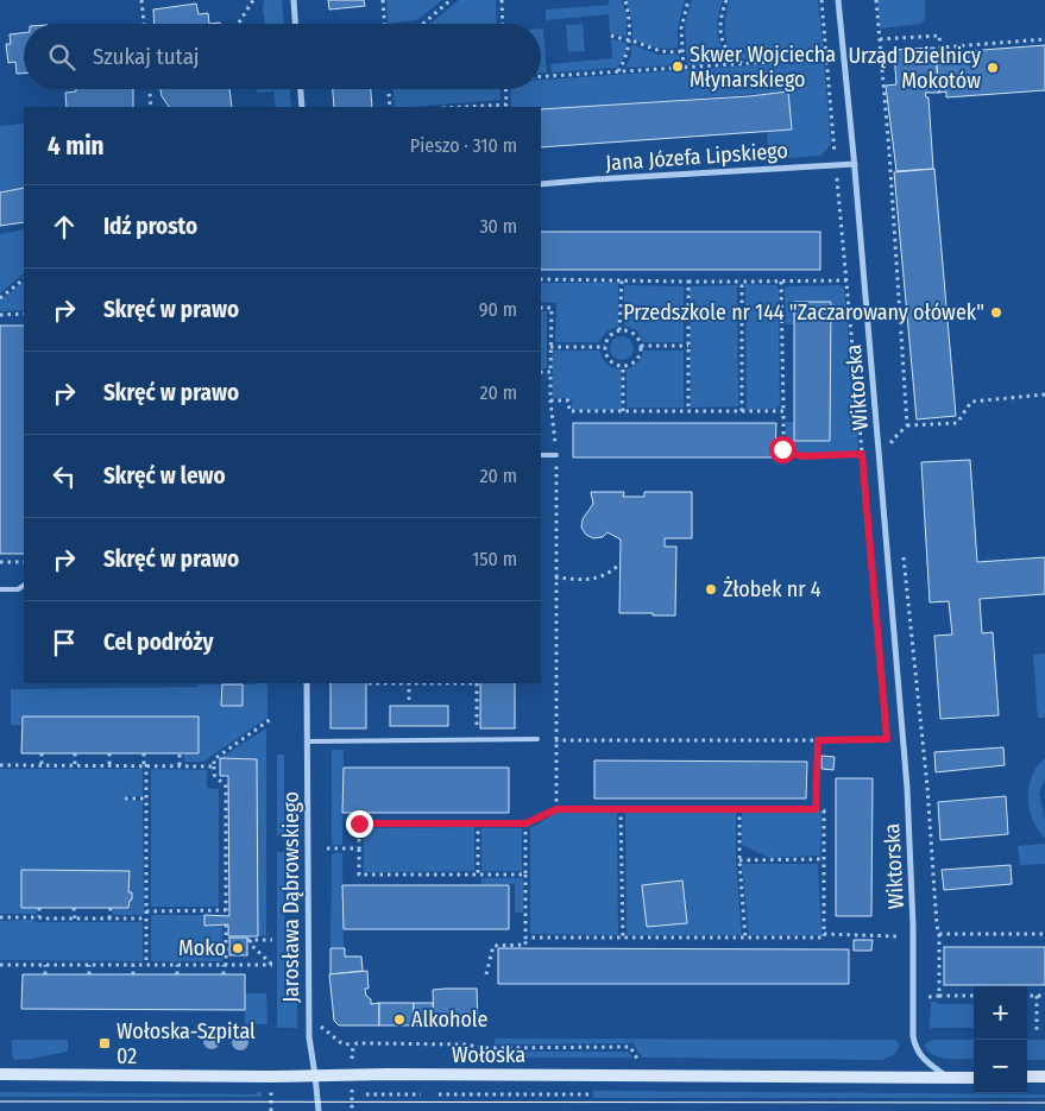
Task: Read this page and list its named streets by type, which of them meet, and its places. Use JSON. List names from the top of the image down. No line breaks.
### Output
{"streets":{"main road":["Wołoska"],"street":["Jana Józefa Lipskiego","Wiktorska","Jarosława Dąbrowskiego"]},"crossings":[["Jana Józefa Lipskiego","Wiktorska"],["Wiktorska","Wołoska"],["Jarosława Dąbrowskiego","Wołoska"]],"places":{"other":["Skwer Wojciecha Młynarskiego","Urząd Dzielnicy Mokotów","Przedszkole nr 144 \"Zaczarowany ołówek\"","Żłobek nr 4","Moko","Alkohole"],"transit":["Wołoska-Szpital 02"]},"page":{"search":"Szukaj tutaj","heading":["4 min","Pieszo · 310 m"],"list":[["Idź prosto","30 m"],["Skręć w prawo","90 m"],["Skręć w prawo","20 m"],["Skręć w lewo","20 m"],["Skręć w prawo","150 m"],"Cel podróży"],"map_buttons":["+","−"]}}
